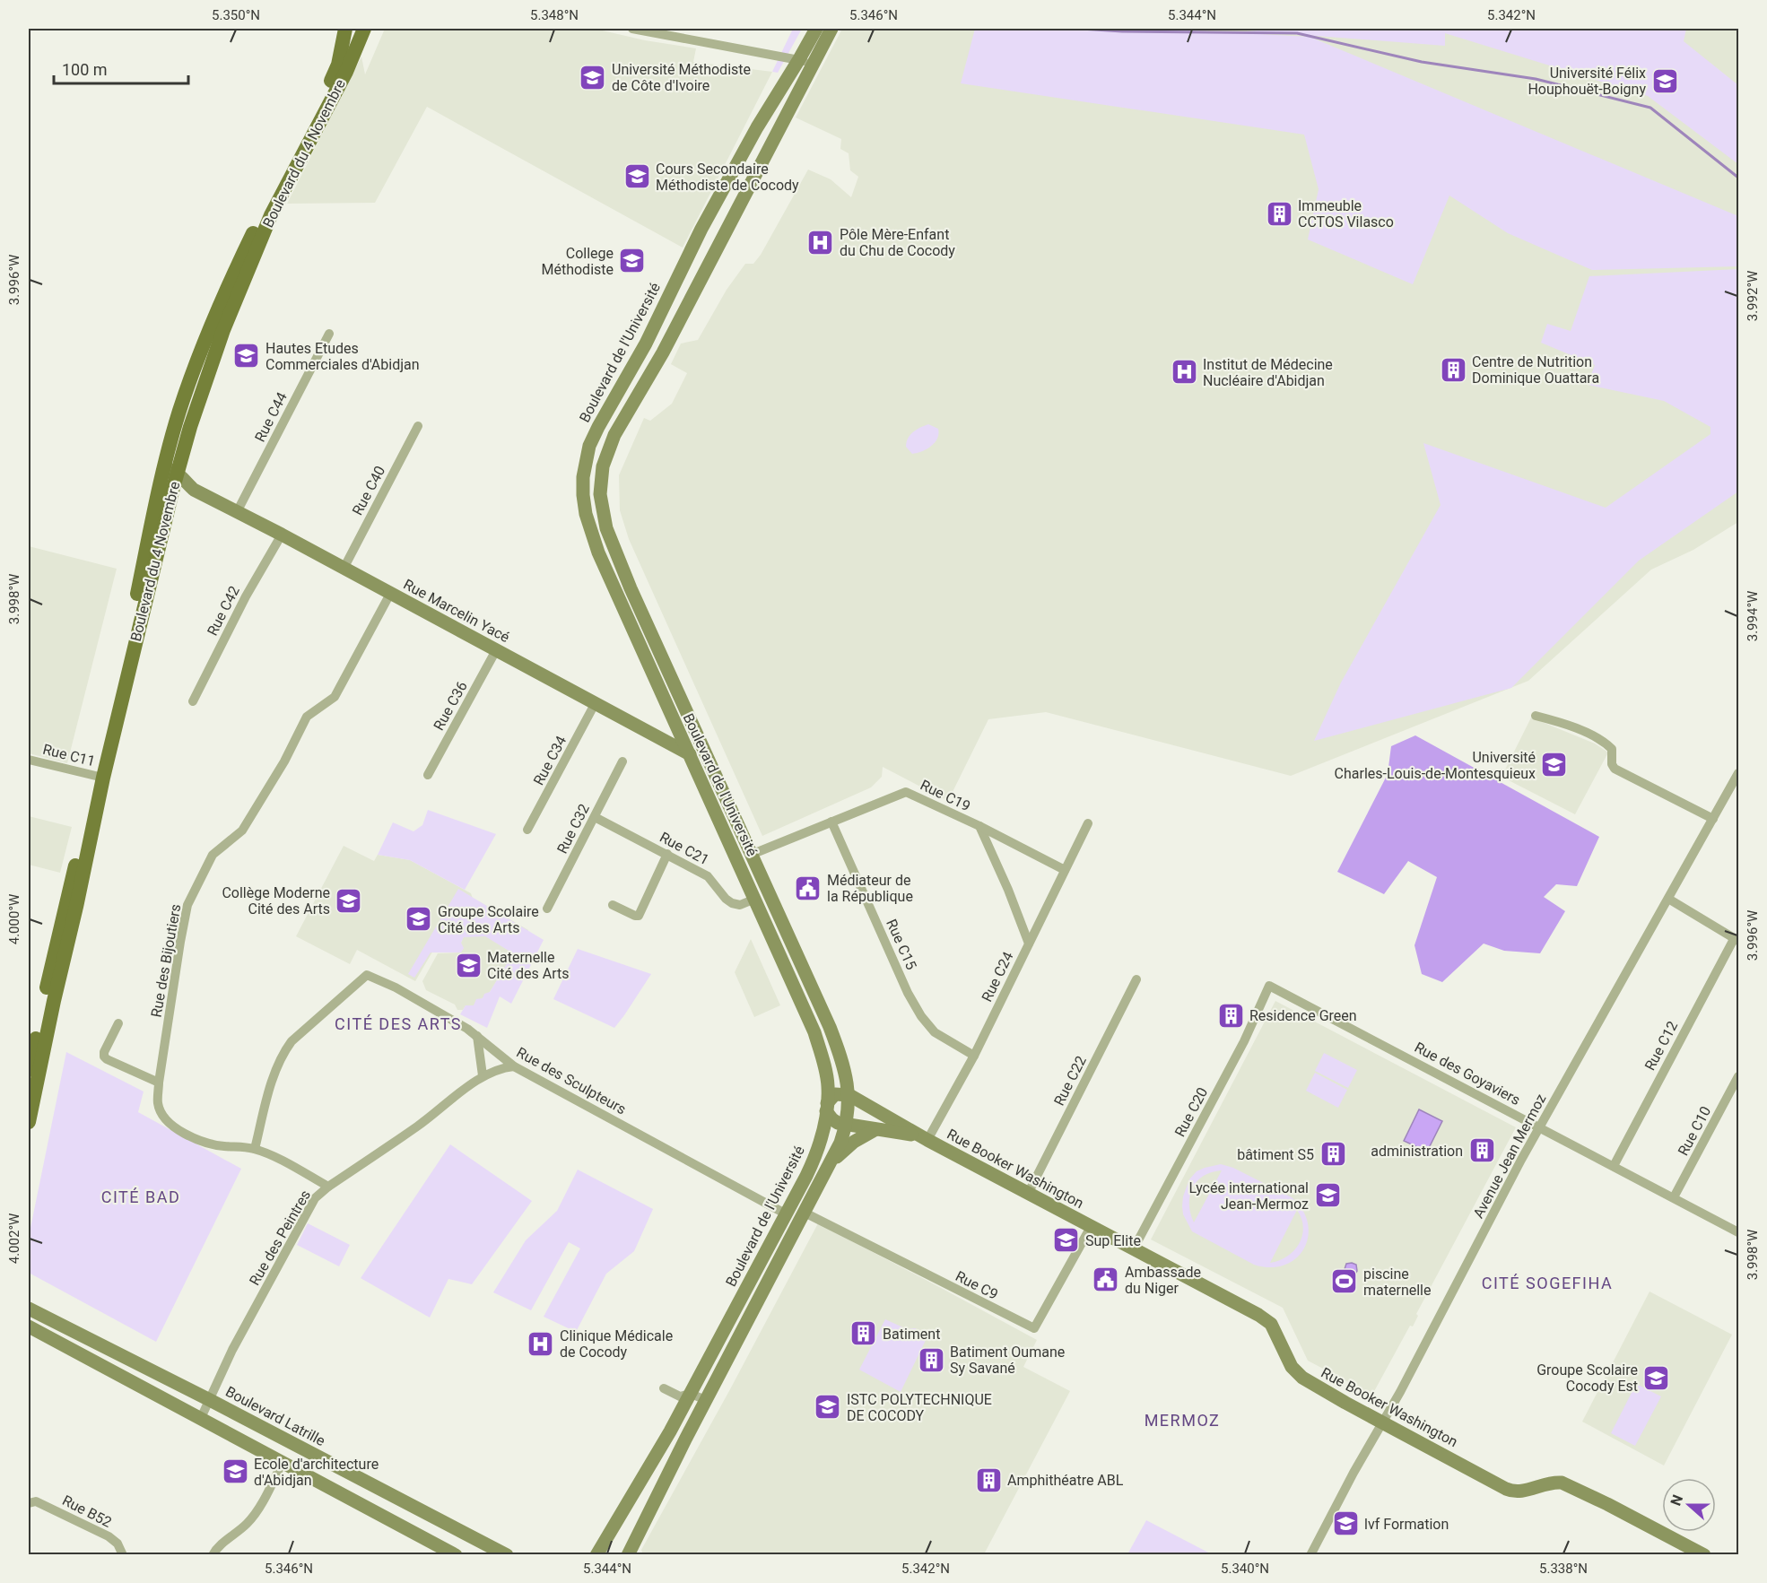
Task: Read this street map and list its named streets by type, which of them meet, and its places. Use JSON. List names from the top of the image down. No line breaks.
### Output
{"streets":{"main road":["Boulevard du 4 Novembre"],"street":["Boulevard de l'Université","Rue C44","Rue C40","Rue C42","Rue Marcelin Yacé","Rue C36","Rue C11","Rue C34","Rue C19","Rue C32","Rue C21","Rue C15","Rue des Bijoutiers","Rue C24","Rue C12","Rue des Goyaviers","Rue des Sculpteurs","Rue C22","Rue C20","Rue C10","Avenue Jean Mermoz","Rue Booker Washington","Rue des Peintres","Rue C9","Boulevard Latrille","Rue B52"]},"crossings":[["Boulevard du 4 Novembre","Rue Marcelin Yacé"],["Boulevard du 4 Novembre","Rue C11"],["Boulevard de l'Université","Rue Marcelin Yacé"],["Boulevard de l'Université","Rue C19"],["Boulevard de l'Université","Rue C21"],["Boulevard de l'Université","Rue des Sculpteurs"],["Boulevard de l'Université","Rue Booker Washington"],["Boulevard de l'Université","Rue C9"],["Rue C44","Rue Marcelin Yacé"],["Rue C40","Rue Marcelin Yacé"],["Rue C42","Rue Marcelin Yacé"],["Rue Marcelin Yacé","Rue C36"],["Rue Marcelin Yacé","Rue C34"],["Rue Marcelin Yacé","Rue des Bijoutiers"],["Rue C19","Rue C15"],["Rue C19","Rue C24"],["Rue C32","Rue C21"],["Rue C15","Rue C24"],["Rue des Bijoutiers","Rue des Sculpteurs"],["Rue des Bijoutiers","Rue des Peintres"],["Rue C24","Rue Booker Washington"],["Rue C12","Rue des Goyaviers"],["Rue des Goyaviers","Rue C20"],["Rue des Goyaviers","Rue C10"],["Rue des Goyaviers","Avenue Jean Mermoz"],["Rue des Sculpteurs","Rue des Peintres"],["Rue C22","Rue Booker Washington"],["Rue C20","Rue Booker Washington"],["Avenue Jean Mermoz","Rue Booker Washington"],["Rue Booker Washington","Rue C9"],["Rue des Peintres","Boulevard Latrille"]],"districts":["CITÉ DES ARTS","CITÉ BAD","CITÉ SOGEFIHA","MERMOZ"],"places":{"school or university":["Université Méthodiste de Côte d'Ivoire","Université Félix Houphouët-Boigny","Cours Secondaire Méthodiste de Cocody","College Méthodiste","Hautes Etudes Commerciales d'Abidjan","Université Charles-Louis-de-Montesquieux","Collège Moderne Cité des Arts","Groupe Scolaire Cité des Arts","Maternelle Cité des Arts","Lycée international Jean-Mermoz","Sup Elite","Groupe Scolaire Cocody Est","ISTC POLYTECHNIQUE DE COCODY","Ecole d'architecture d'Abidjan","lvf Formation"],"building":["Immeuble CCTOS Vilasco","Centre de Nutrition Dominique Ouattara","Residence Green","administration","bâtiment S5","Batiment","Batiment Oumane Sy Savané","Amphithéatre ABL"],"hospital":["Pôle Mère-Enfant du Chu de Cocody","Institut de Médecine Nucléaire d'Abidjan","Clinique Médicale de Cocody"],"public building":["Médiateur de la République","Ambassade du Niger"],"sports":["piscine maternelle"]},"scale_bar":"100 m","north":"left","coordinates":["5.350°N","5.348°N","5.346°N","5.344°N","5.342°N","3.996°W","3.992°W","3.998°W","3.994°W","4.000°W","4.002°W","5.340°N","5.338°N"]}
